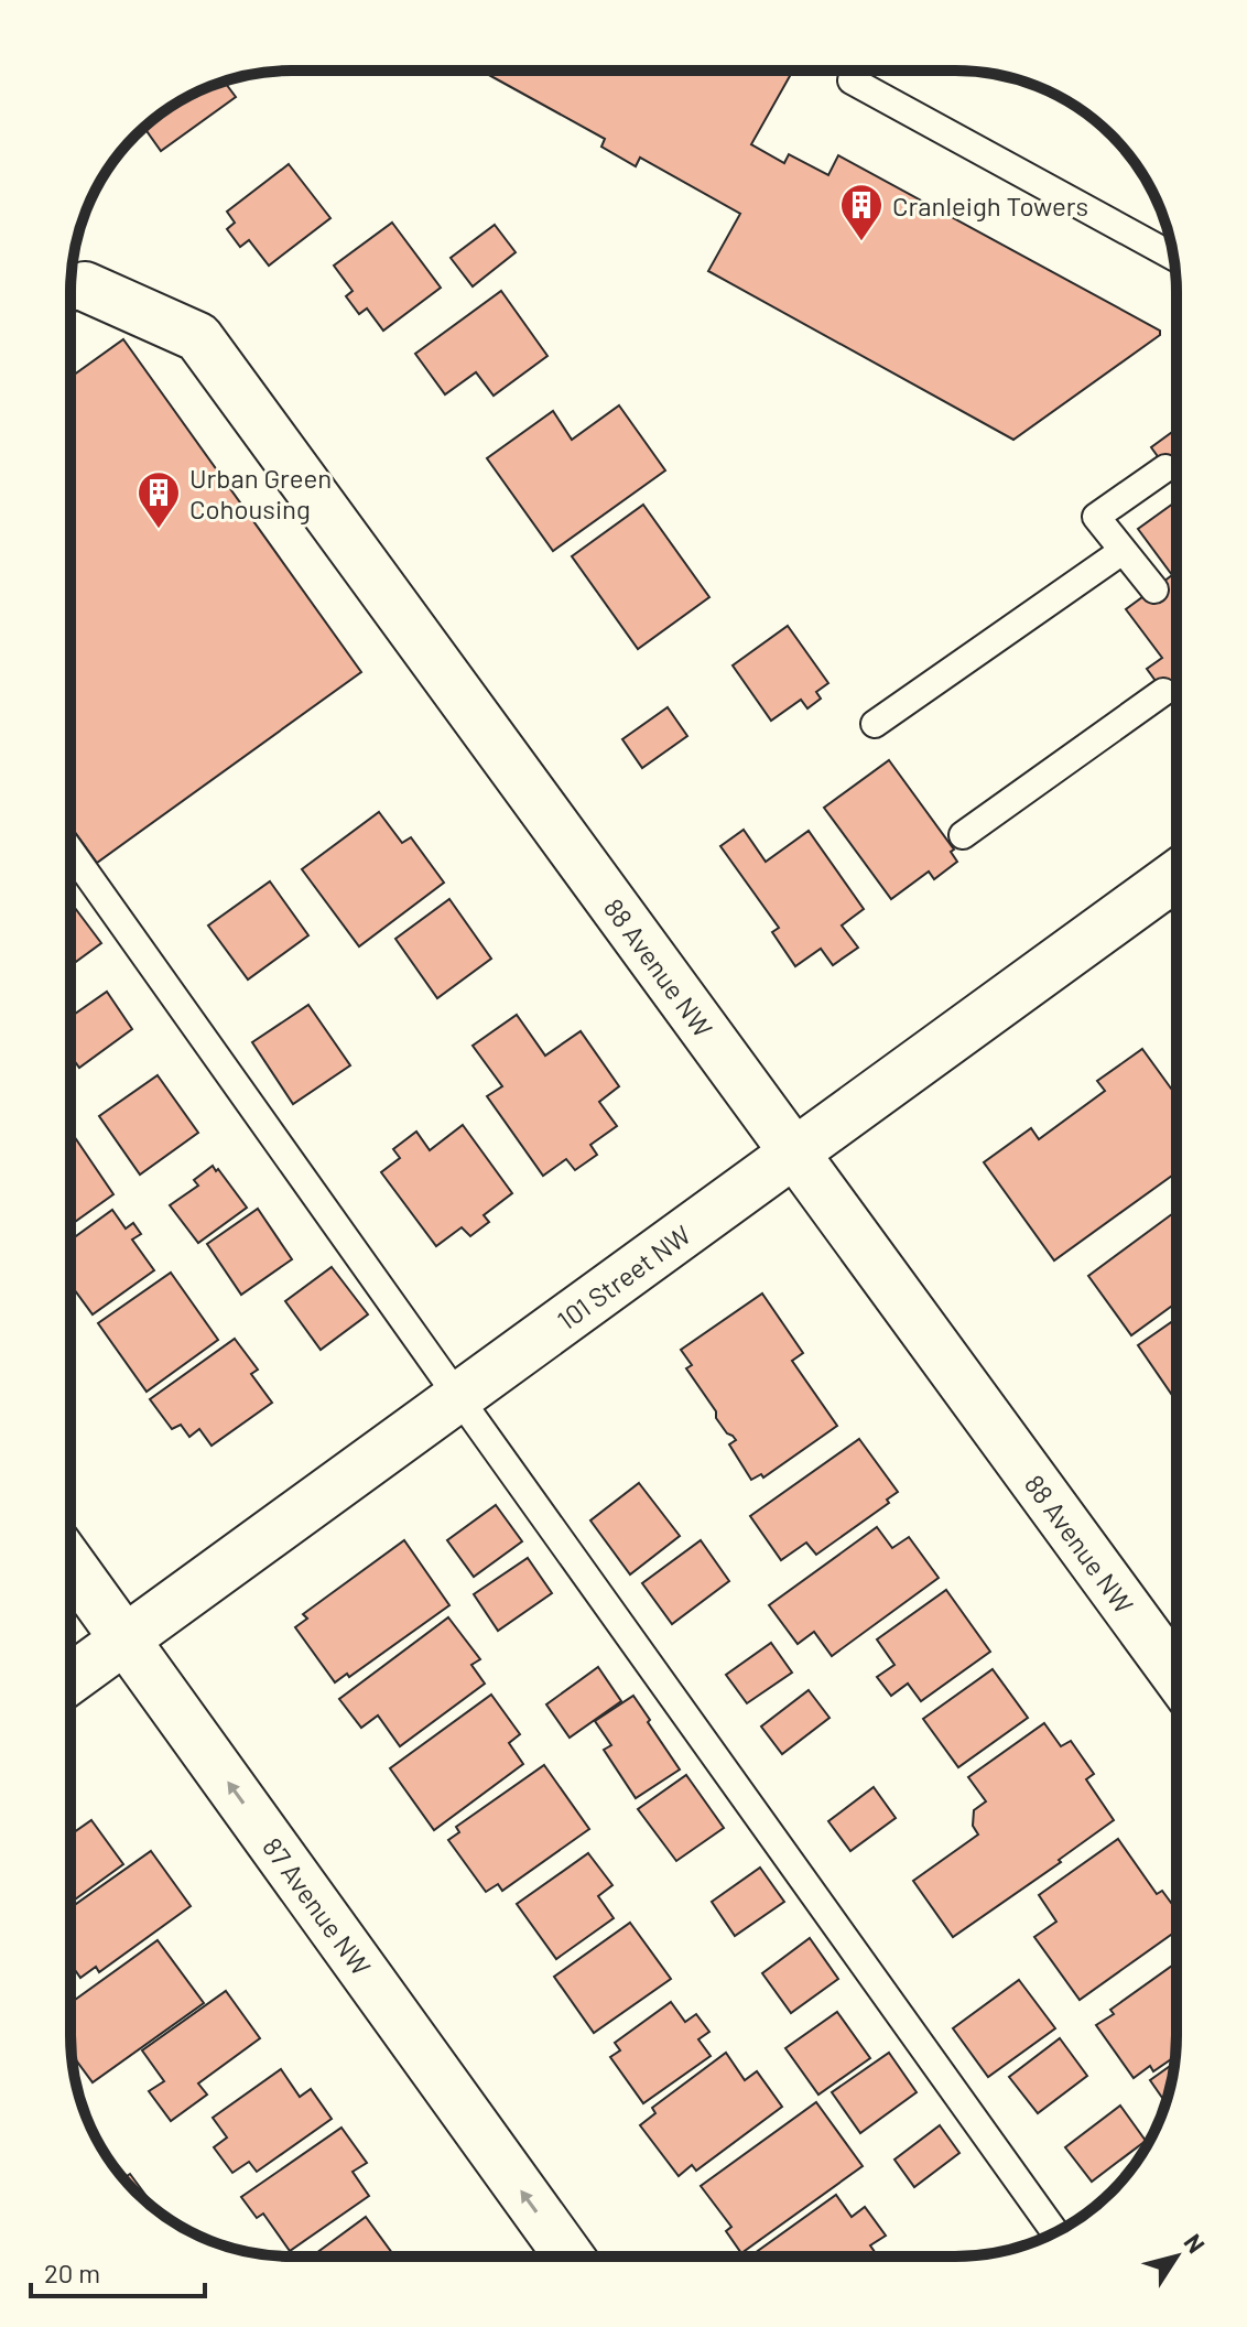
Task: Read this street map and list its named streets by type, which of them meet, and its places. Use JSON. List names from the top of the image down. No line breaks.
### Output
{"streets":{"street":["88 Avenue NW","101 Street NW","87 Avenue NW"]},"crossings":[["88 Avenue NW","101 Street NW"],["101 Street NW","87 Avenue NW"]],"one_way":["87 Avenue NW"],"places":{"building":["Cranleigh Towers","Urban Green Cohousing"]},"scale_bar":"20 m","north":"top right"}
